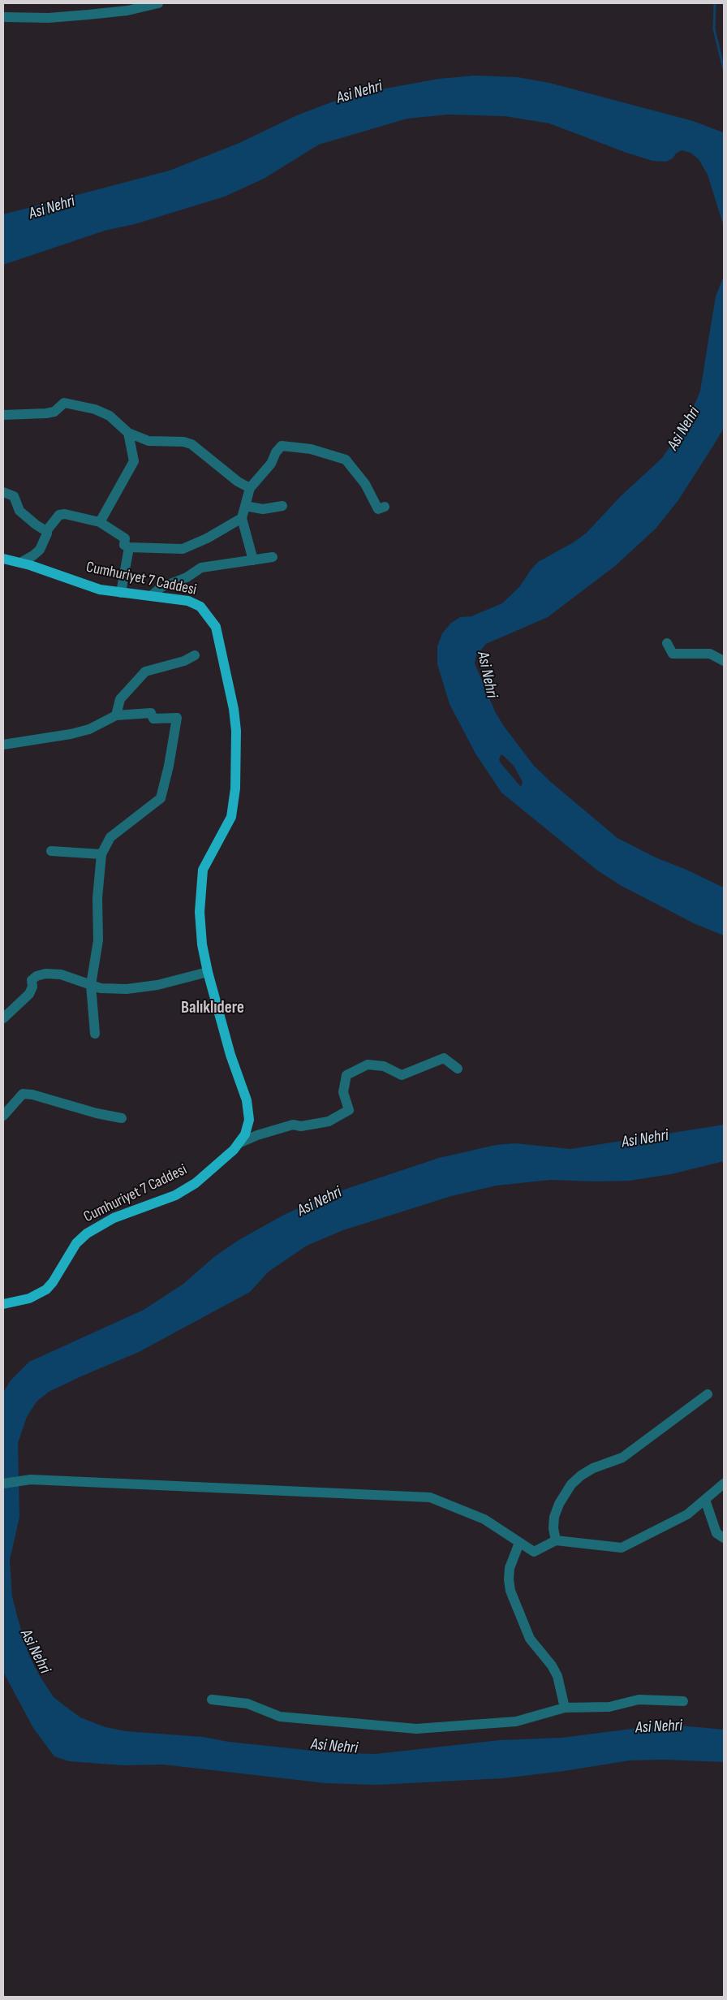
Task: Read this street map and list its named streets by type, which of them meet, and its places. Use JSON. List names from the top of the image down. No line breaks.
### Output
{"streets":{"main road":["Cumhuriyet 7 Caddesi"]},"districts":["Balıklıdere"],"water":["Asi Nehri"]}
